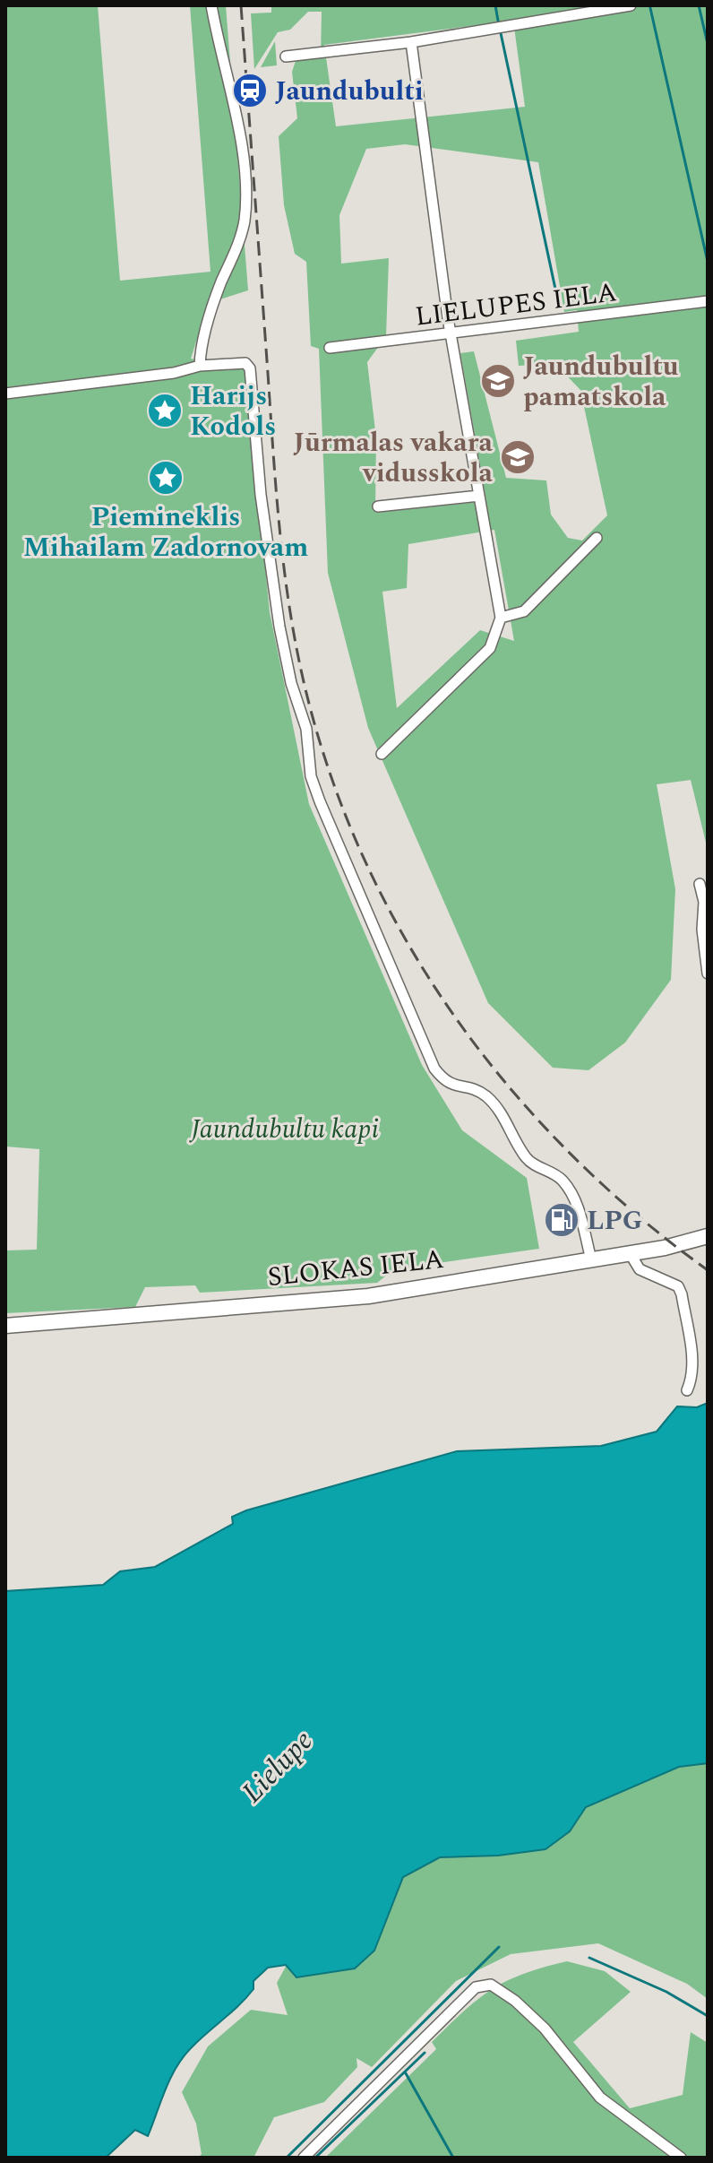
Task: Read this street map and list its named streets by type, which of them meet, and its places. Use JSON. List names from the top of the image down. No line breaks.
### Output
{"streets":{"main road":["SLOKAS IELA"],"street":["LIELUPES IELA"]},"water":["Lielupe"],"parks":["Jaundubultu kapi"],"places":{"station":["Jaundubulti"],"school or university":["Jaundubultu pamatskola","Jūrmalas vakara vidusskola"],"place":["Harijs Kodols","Piemineklis Mihailam Zadornovam"],"fuel station":["LPG"]}}
